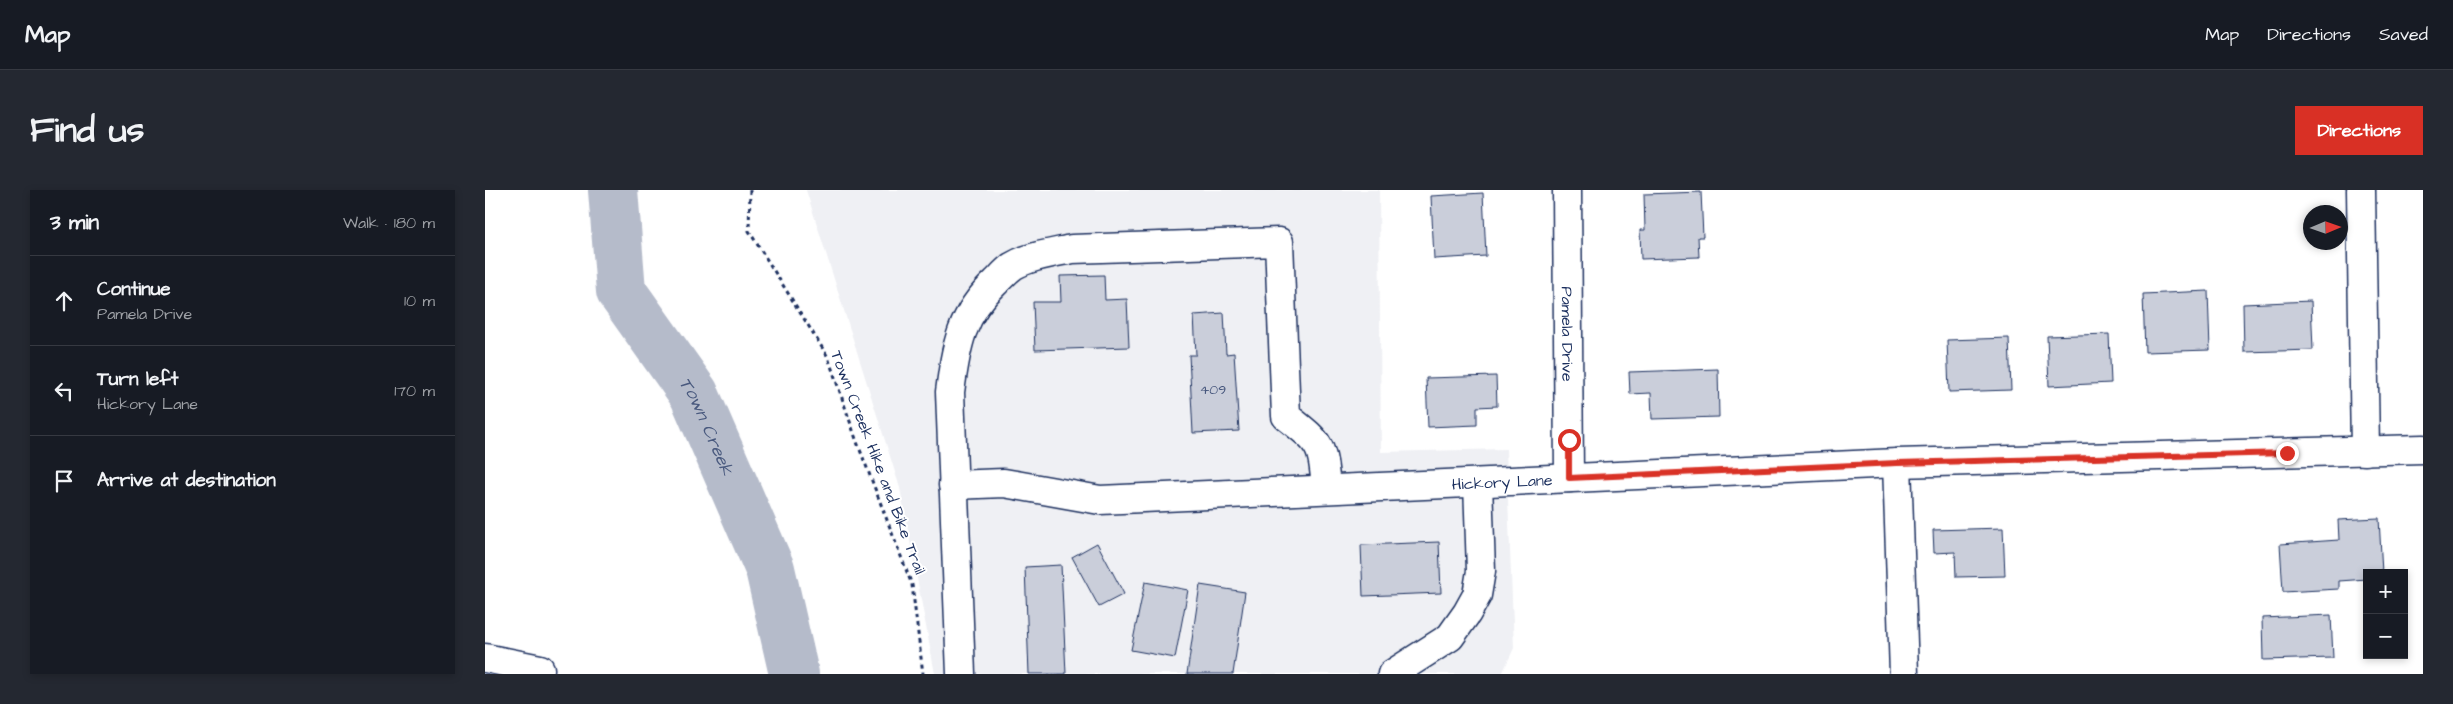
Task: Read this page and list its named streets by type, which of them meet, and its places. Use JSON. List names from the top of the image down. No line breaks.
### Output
{"streets":{"street":["Pamela Drive","Hickory Lane"],"path":["Town Creek Hike and Bike Trail"]},"crossings":[["Pamela Drive","Hickory Lane"]],"water":["Town Creek"],"house_numbers":["409"],"north":"right","page":{"header":"Map","nav":["Map","Directions","Saved"],"title":"Find us","buttons":"Directions","heading":["3 min","Walk · 180 m"],"list":[["Continue","Pamela Drive","10 m"],["Turn left","Hickory Lane","170 m"],"Arrive at destination"],"map_buttons":["+","−"]}}
